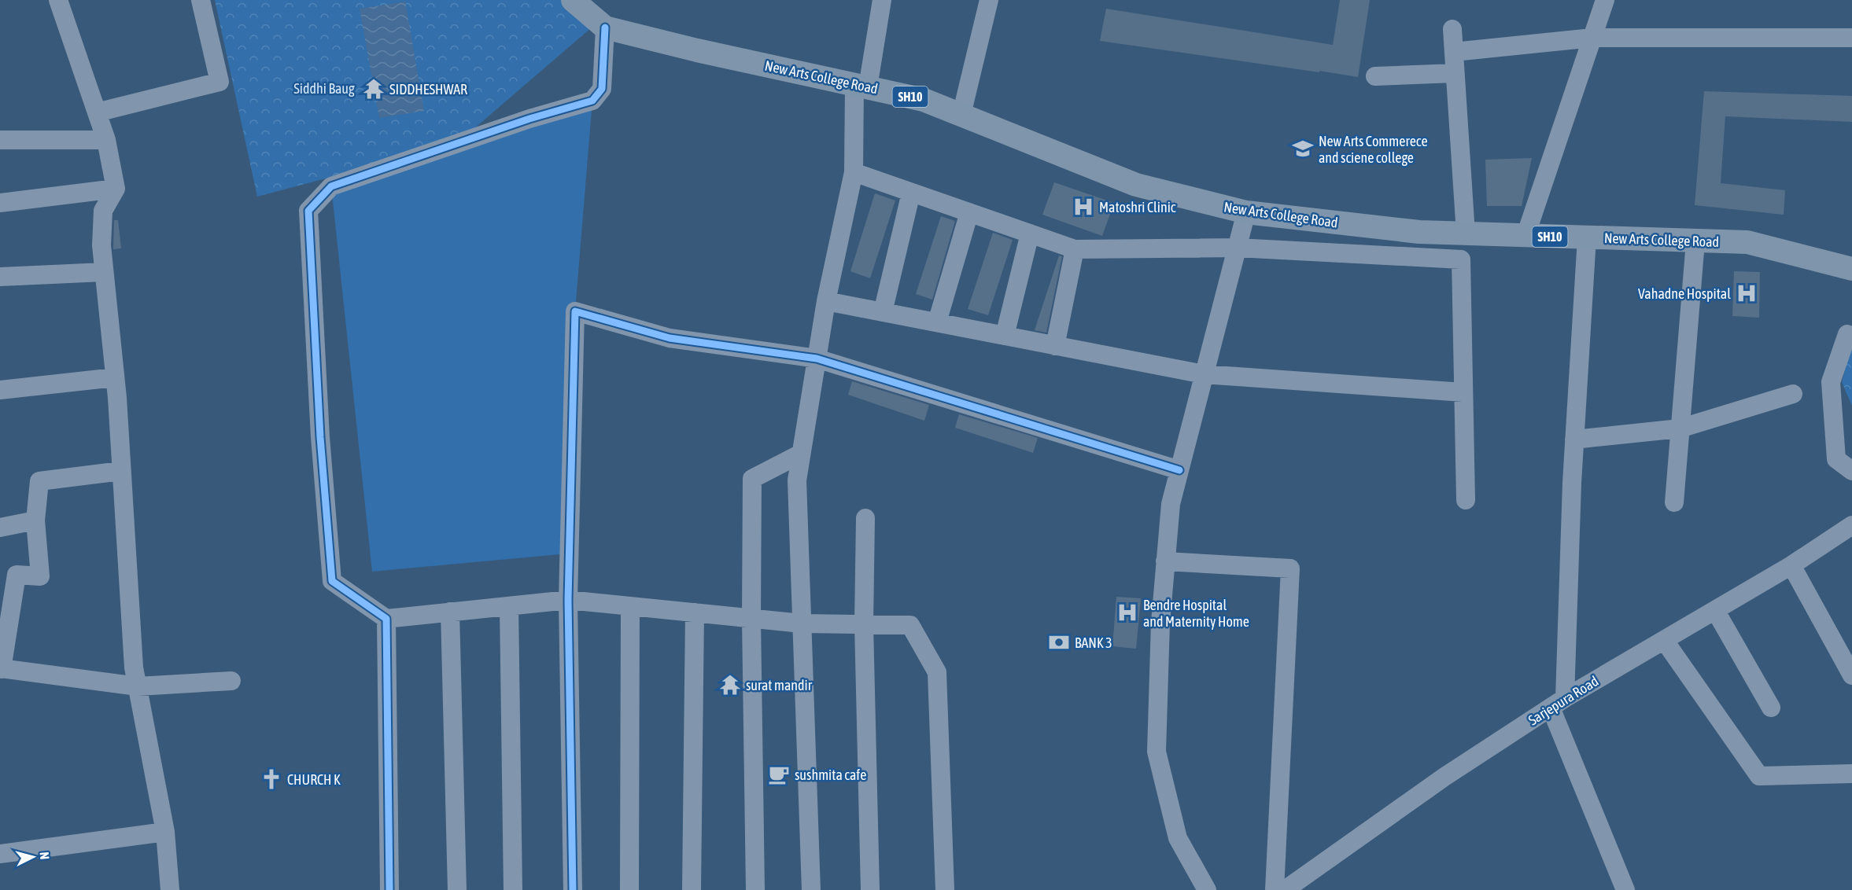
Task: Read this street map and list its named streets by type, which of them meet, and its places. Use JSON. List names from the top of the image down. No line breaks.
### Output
{"streets":{"main road":["New Arts College Road","SH10"],"street":["Sarjepura Road"]},"parks":["Siddhi Baug"],"places":{"temple":["SIDDHESHWAR","surat mandir"],"school or university":["New Arts Commerece and sciene college"],"hospital":["Matoshri Clinic","Vahadne Hospital","Bendre Hospital and Maternity Home"],"bank":["BANK 3"],"cafe":["sushmita cafe"],"church":["CHURCH K"]},"north":"right"}
